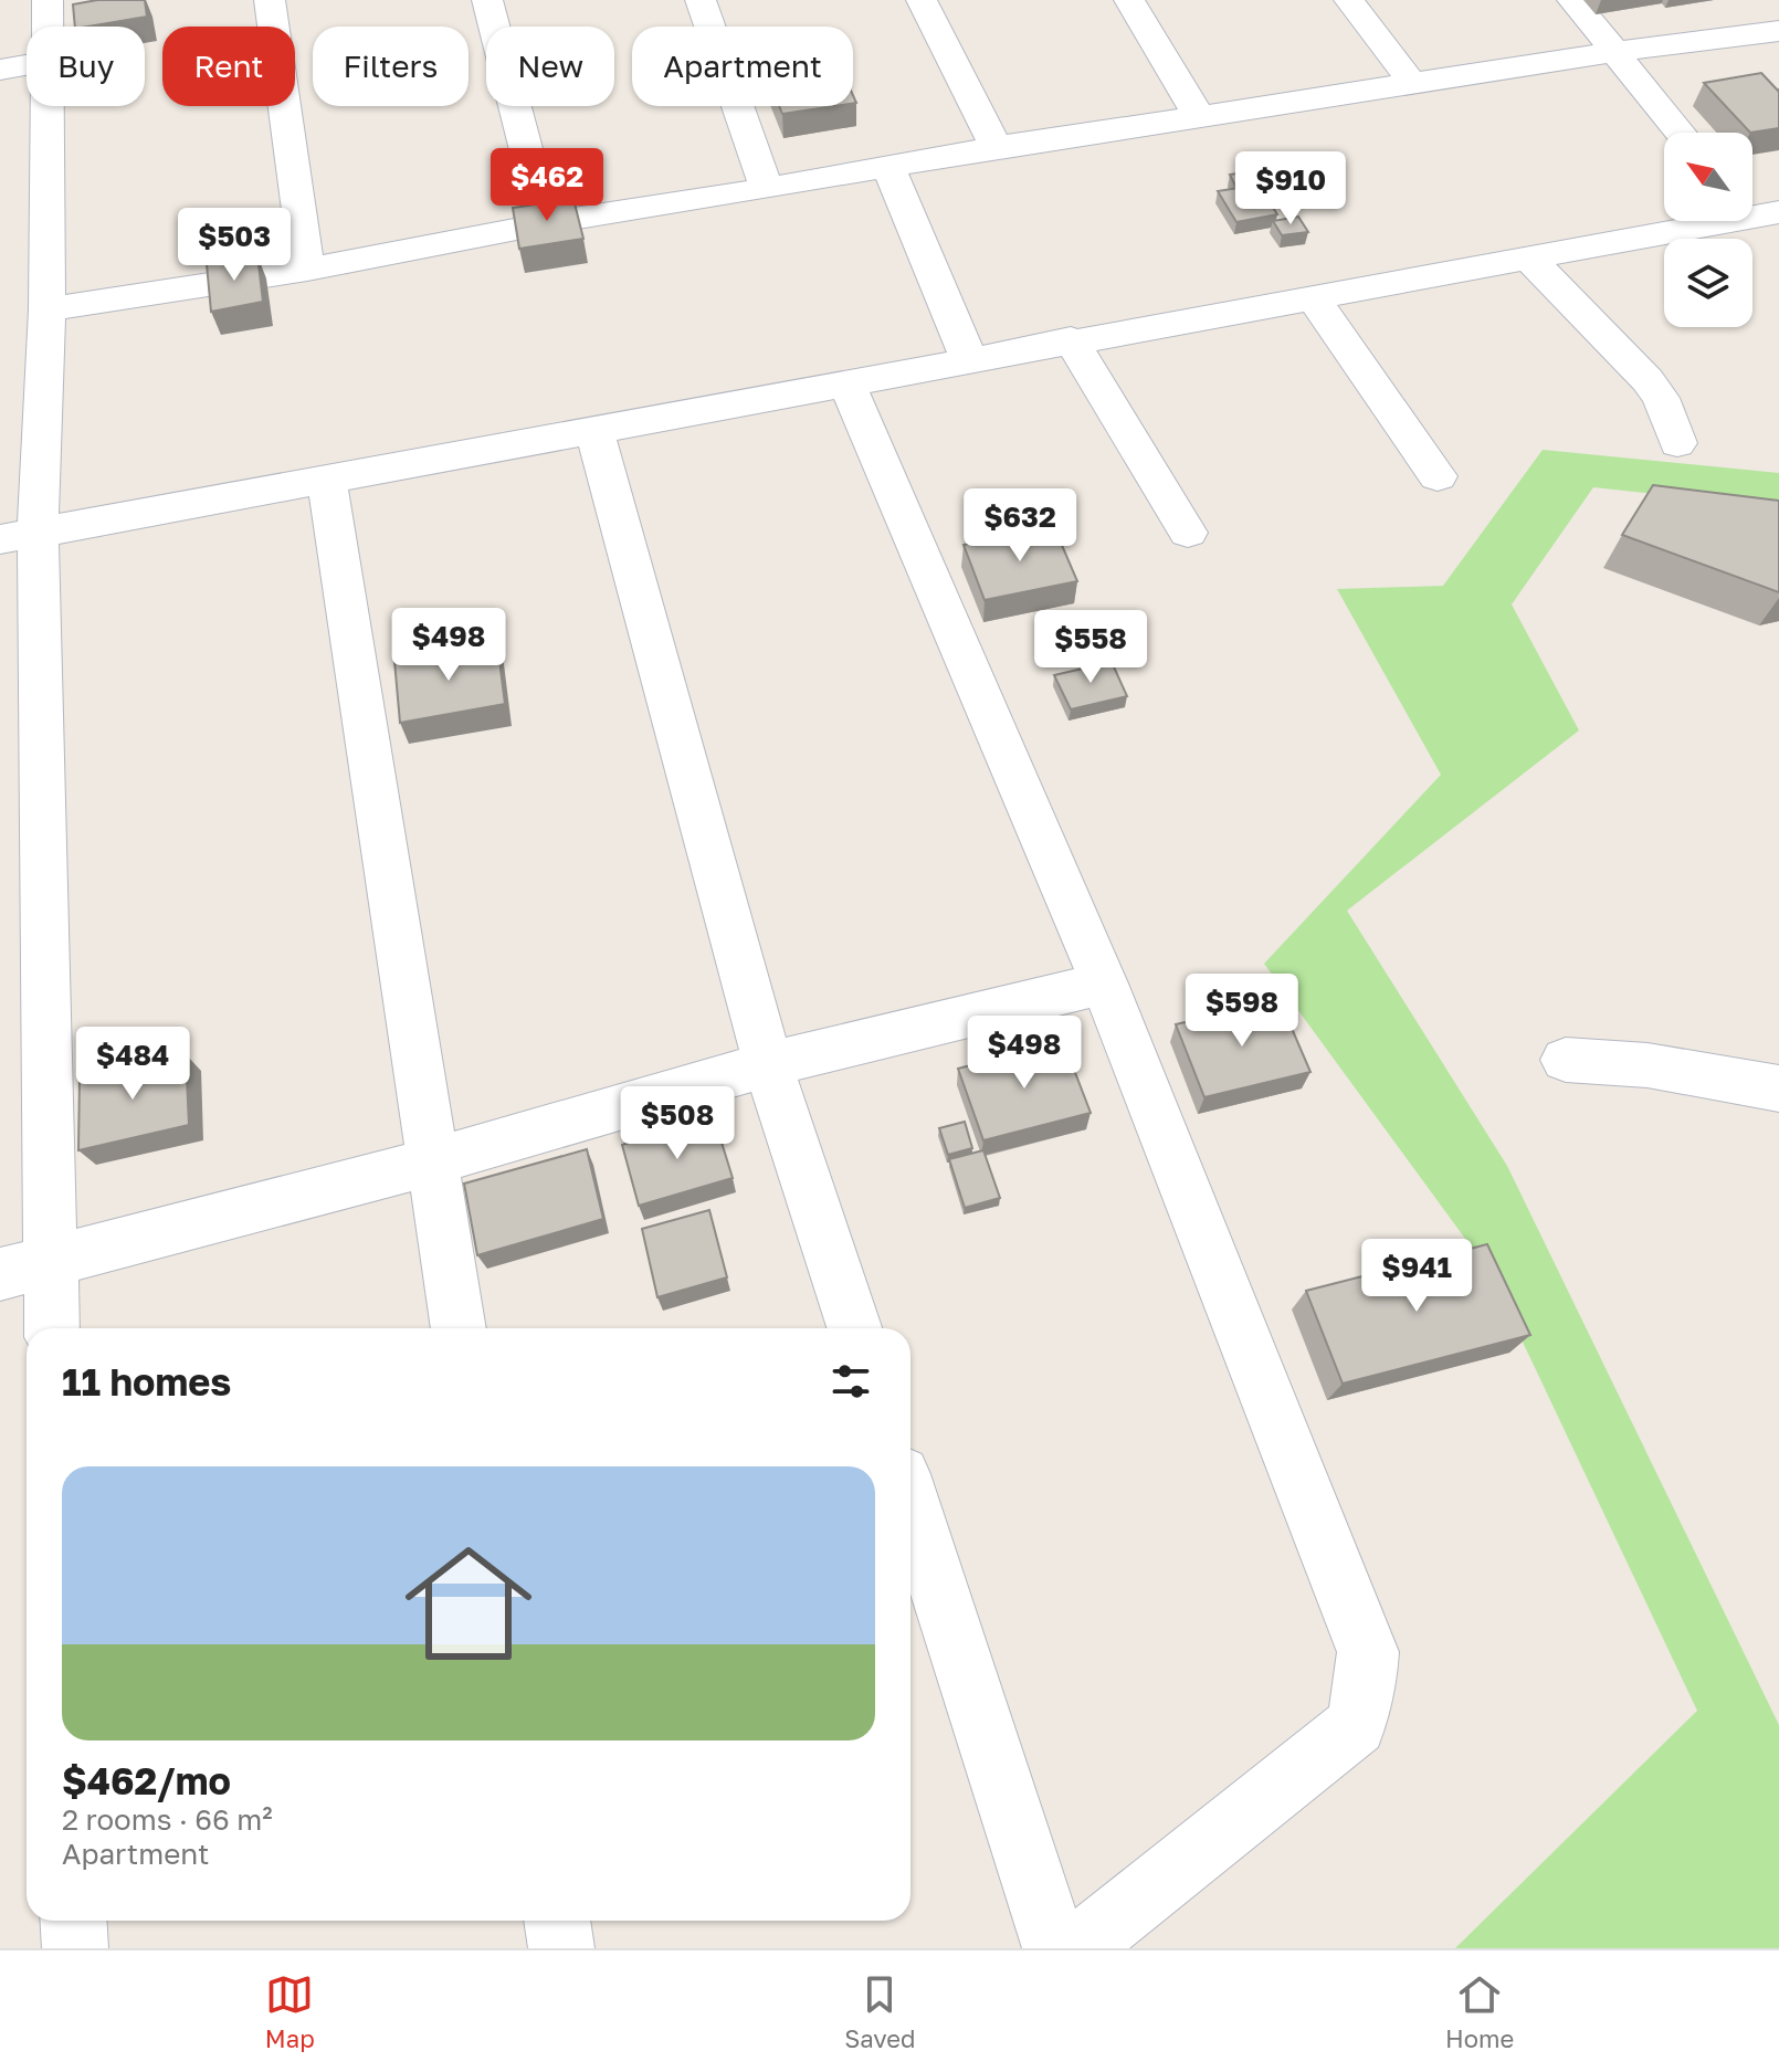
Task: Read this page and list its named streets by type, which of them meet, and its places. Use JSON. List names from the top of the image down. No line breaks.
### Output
{"north":"top left","page":{"chip":["Buy","Rent","Filters","New","Apartment"],"price":["$462","$910","$503","$632","$498","$558","$598","$498","$484","$508","$941"],"heading":"11 homes","list":[{"name":"$462/mo","note":"2 rooms · 66 m² · Apartment"}],"tabs":["Map","Saved","Home"]}}
